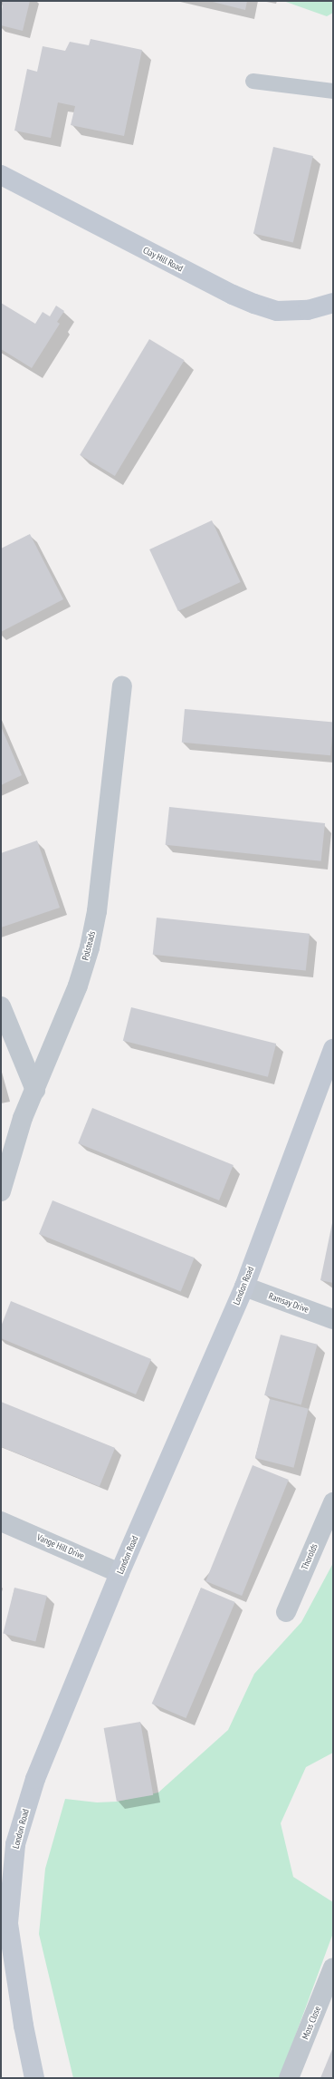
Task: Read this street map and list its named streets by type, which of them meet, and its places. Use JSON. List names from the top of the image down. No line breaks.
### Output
{"streets":{"main road":["Clay Hill Road","London Road"],"street":["Polsteads","Ramsay Drive","Vange Hill Drive","Thorolds","Moss Close"]},"crossings":[["London Road","Ramsay Drive"],["London Road","Vange Hill Drive"]]}
